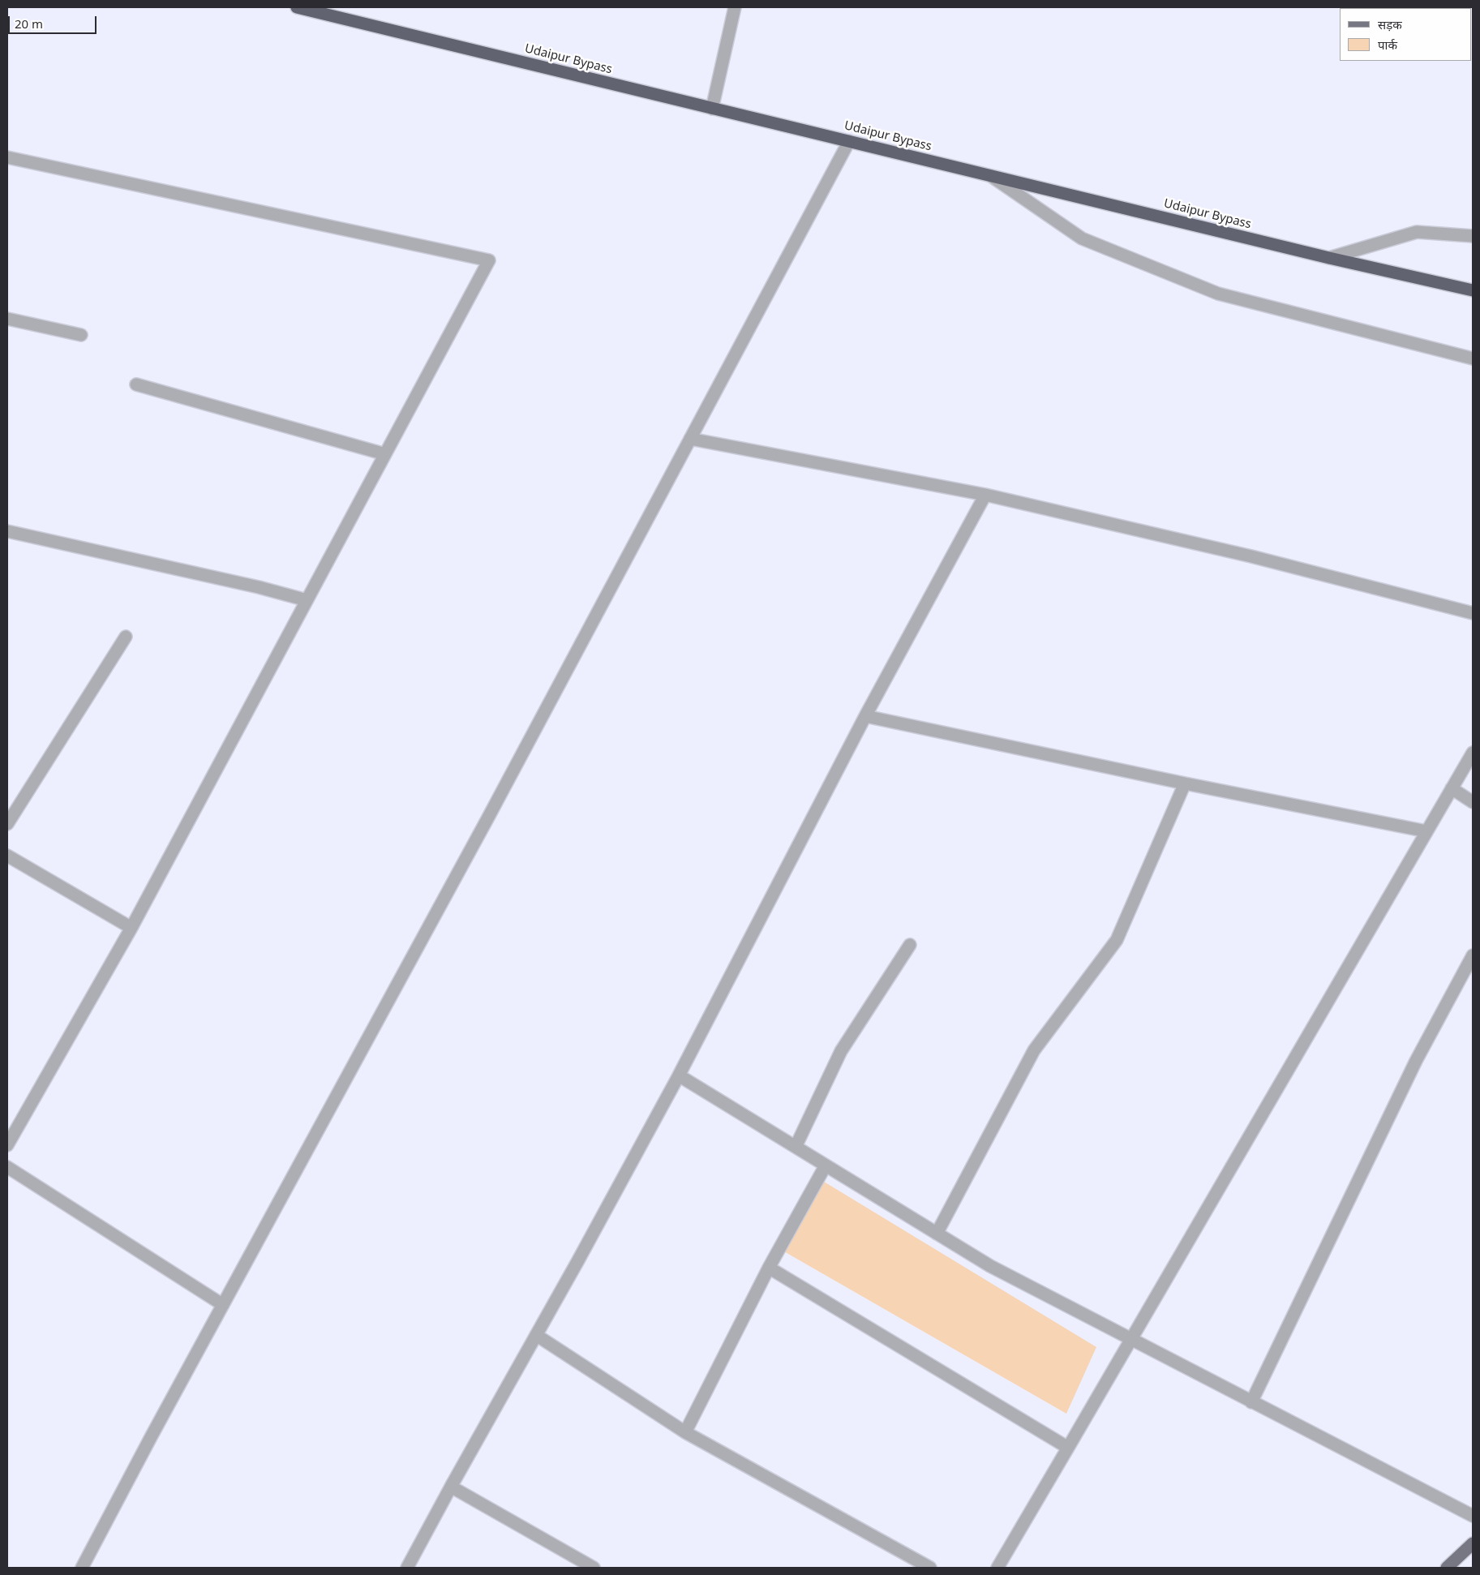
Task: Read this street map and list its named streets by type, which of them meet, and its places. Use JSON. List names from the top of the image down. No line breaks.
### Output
{"streets":{"highway":["Udaipur Bypass"]},"legend":["सड़क","पार्क"],"scale_bar":"20 m"}
